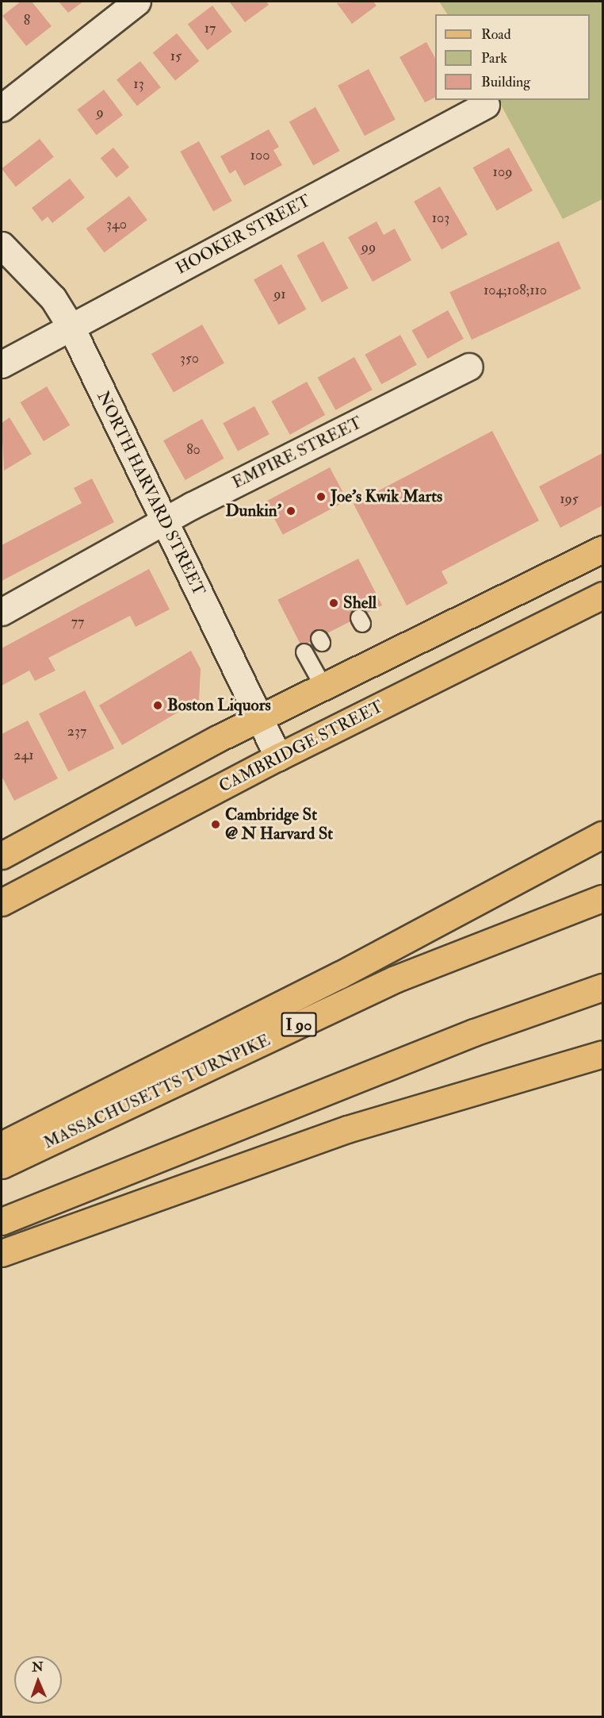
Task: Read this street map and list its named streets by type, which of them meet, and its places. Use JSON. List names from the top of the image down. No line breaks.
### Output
{"streets":{"main road":["CAMBRIDGE STREET","I 90","MASSACHUSETTS TURNPIKE"],"street":["HOOKER STREET","EMPIRE STREET","NORTH HARVARD STREET"]},"crossings":[["HOOKER STREET","NORTH HARVARD STREET"],["EMPIRE STREET","NORTH HARVARD STREET"],["NORTH HARVARD STREET","CAMBRIDGE STREET"]],"places":["Joe's Kwik Marts","Dunkin'","Shell","Boston Liquors","Cambridge St @ N Harvard St"],"house_numbers":["8","17","15","13","9","100","109","103","340","99","104;108;110","91","350","80","195","77","237","241"],"legend":["Road","Park","Building"],"north":"top"}
